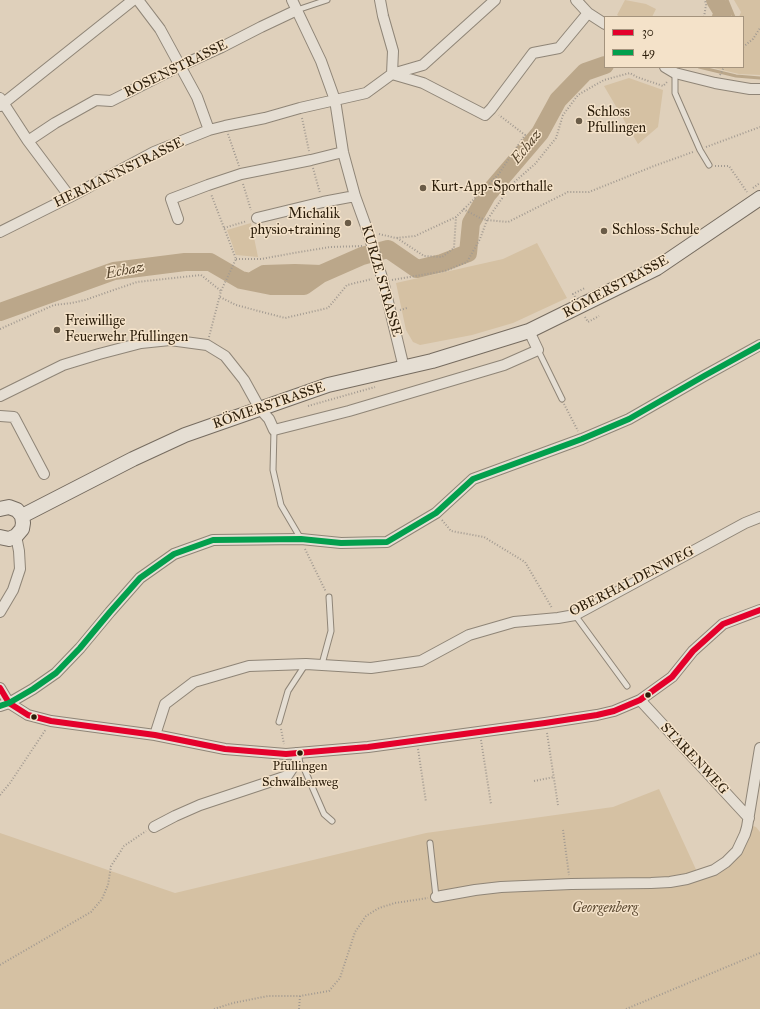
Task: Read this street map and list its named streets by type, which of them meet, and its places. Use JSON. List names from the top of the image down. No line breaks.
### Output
{"streets":{"main road":["RÖMERSTRASSE"],"street":["ROSENSTRASSE","HERMANNSTRASSE","KURZE STRASSE","OBERHALDENWEG","STARENWEG"]},"crossings":[["ROSENSTRASSE","KURZE STRASSE"],["HERMANNSTRASSE","KURZE STRASSE"],["KURZE STRASSE","RÖMERSTRASSE"]],"water":["Echaz"],"parks":["Georgenberg"],"places":["Schloss Pfullingen","Kurt-App-Sporthalle","Michalik physio+training","Schloss-Schule","Freiwillige Feuerwehr Pfullingen","Pfullingen Schwalbenweg"],"lines":["transit line 49","transit line 30"],"legend":["30","49"]}
